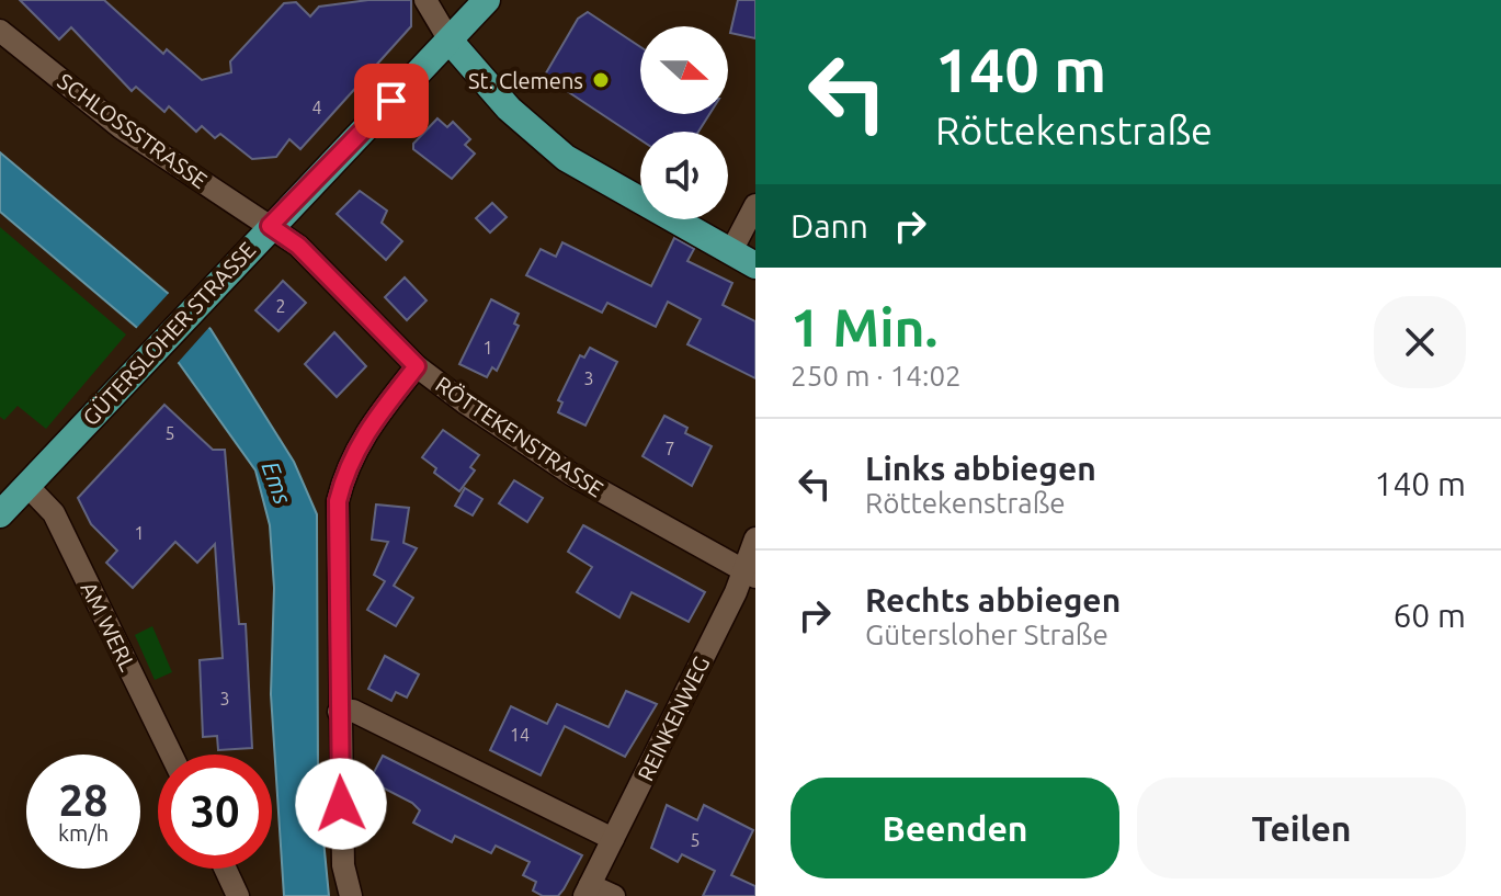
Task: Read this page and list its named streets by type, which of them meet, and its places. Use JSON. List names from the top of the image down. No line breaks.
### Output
{"streets":{"main road":["GÜTERSLOHER STRASSE"],"street":["SCHLOSSSTRASSE","RÖTTEKENSTRASSE","AM WERL","REINKENWEG"]},"crossings":[["SCHLOSSSTRASSE","GÜTERSLOHER STRASSE"],["SCHLOSSSTRASSE","RÖTTEKENSTRASSE"],["GÜTERSLOHER STRASSE","RÖTTEKENSTRASSE"],["GÜTERSLOHER STRASSE","AM WERL"],["RÖTTEKENSTRASSE","REINKENWEG"]],"water":["Ems"],"places":["St. Clemens"],"house_numbers":["4","2","1","3","5","7","1","3","14","5"],"north":"right","page":{"turn":["140 m","Röttekenstraße"],"then":"Dann","heading":["1 Min.","250 m · 14:02"],"list":[{"name":"Links abbiegen","note":"Röttekenstraße","value":"140 m"},{"name":"Rechts abbiegen","note":"Gütersloher Straße","value":"60 m"}],"speed":"28 km/h","limit":"30","buttons":["Beenden","Teilen"]}}
